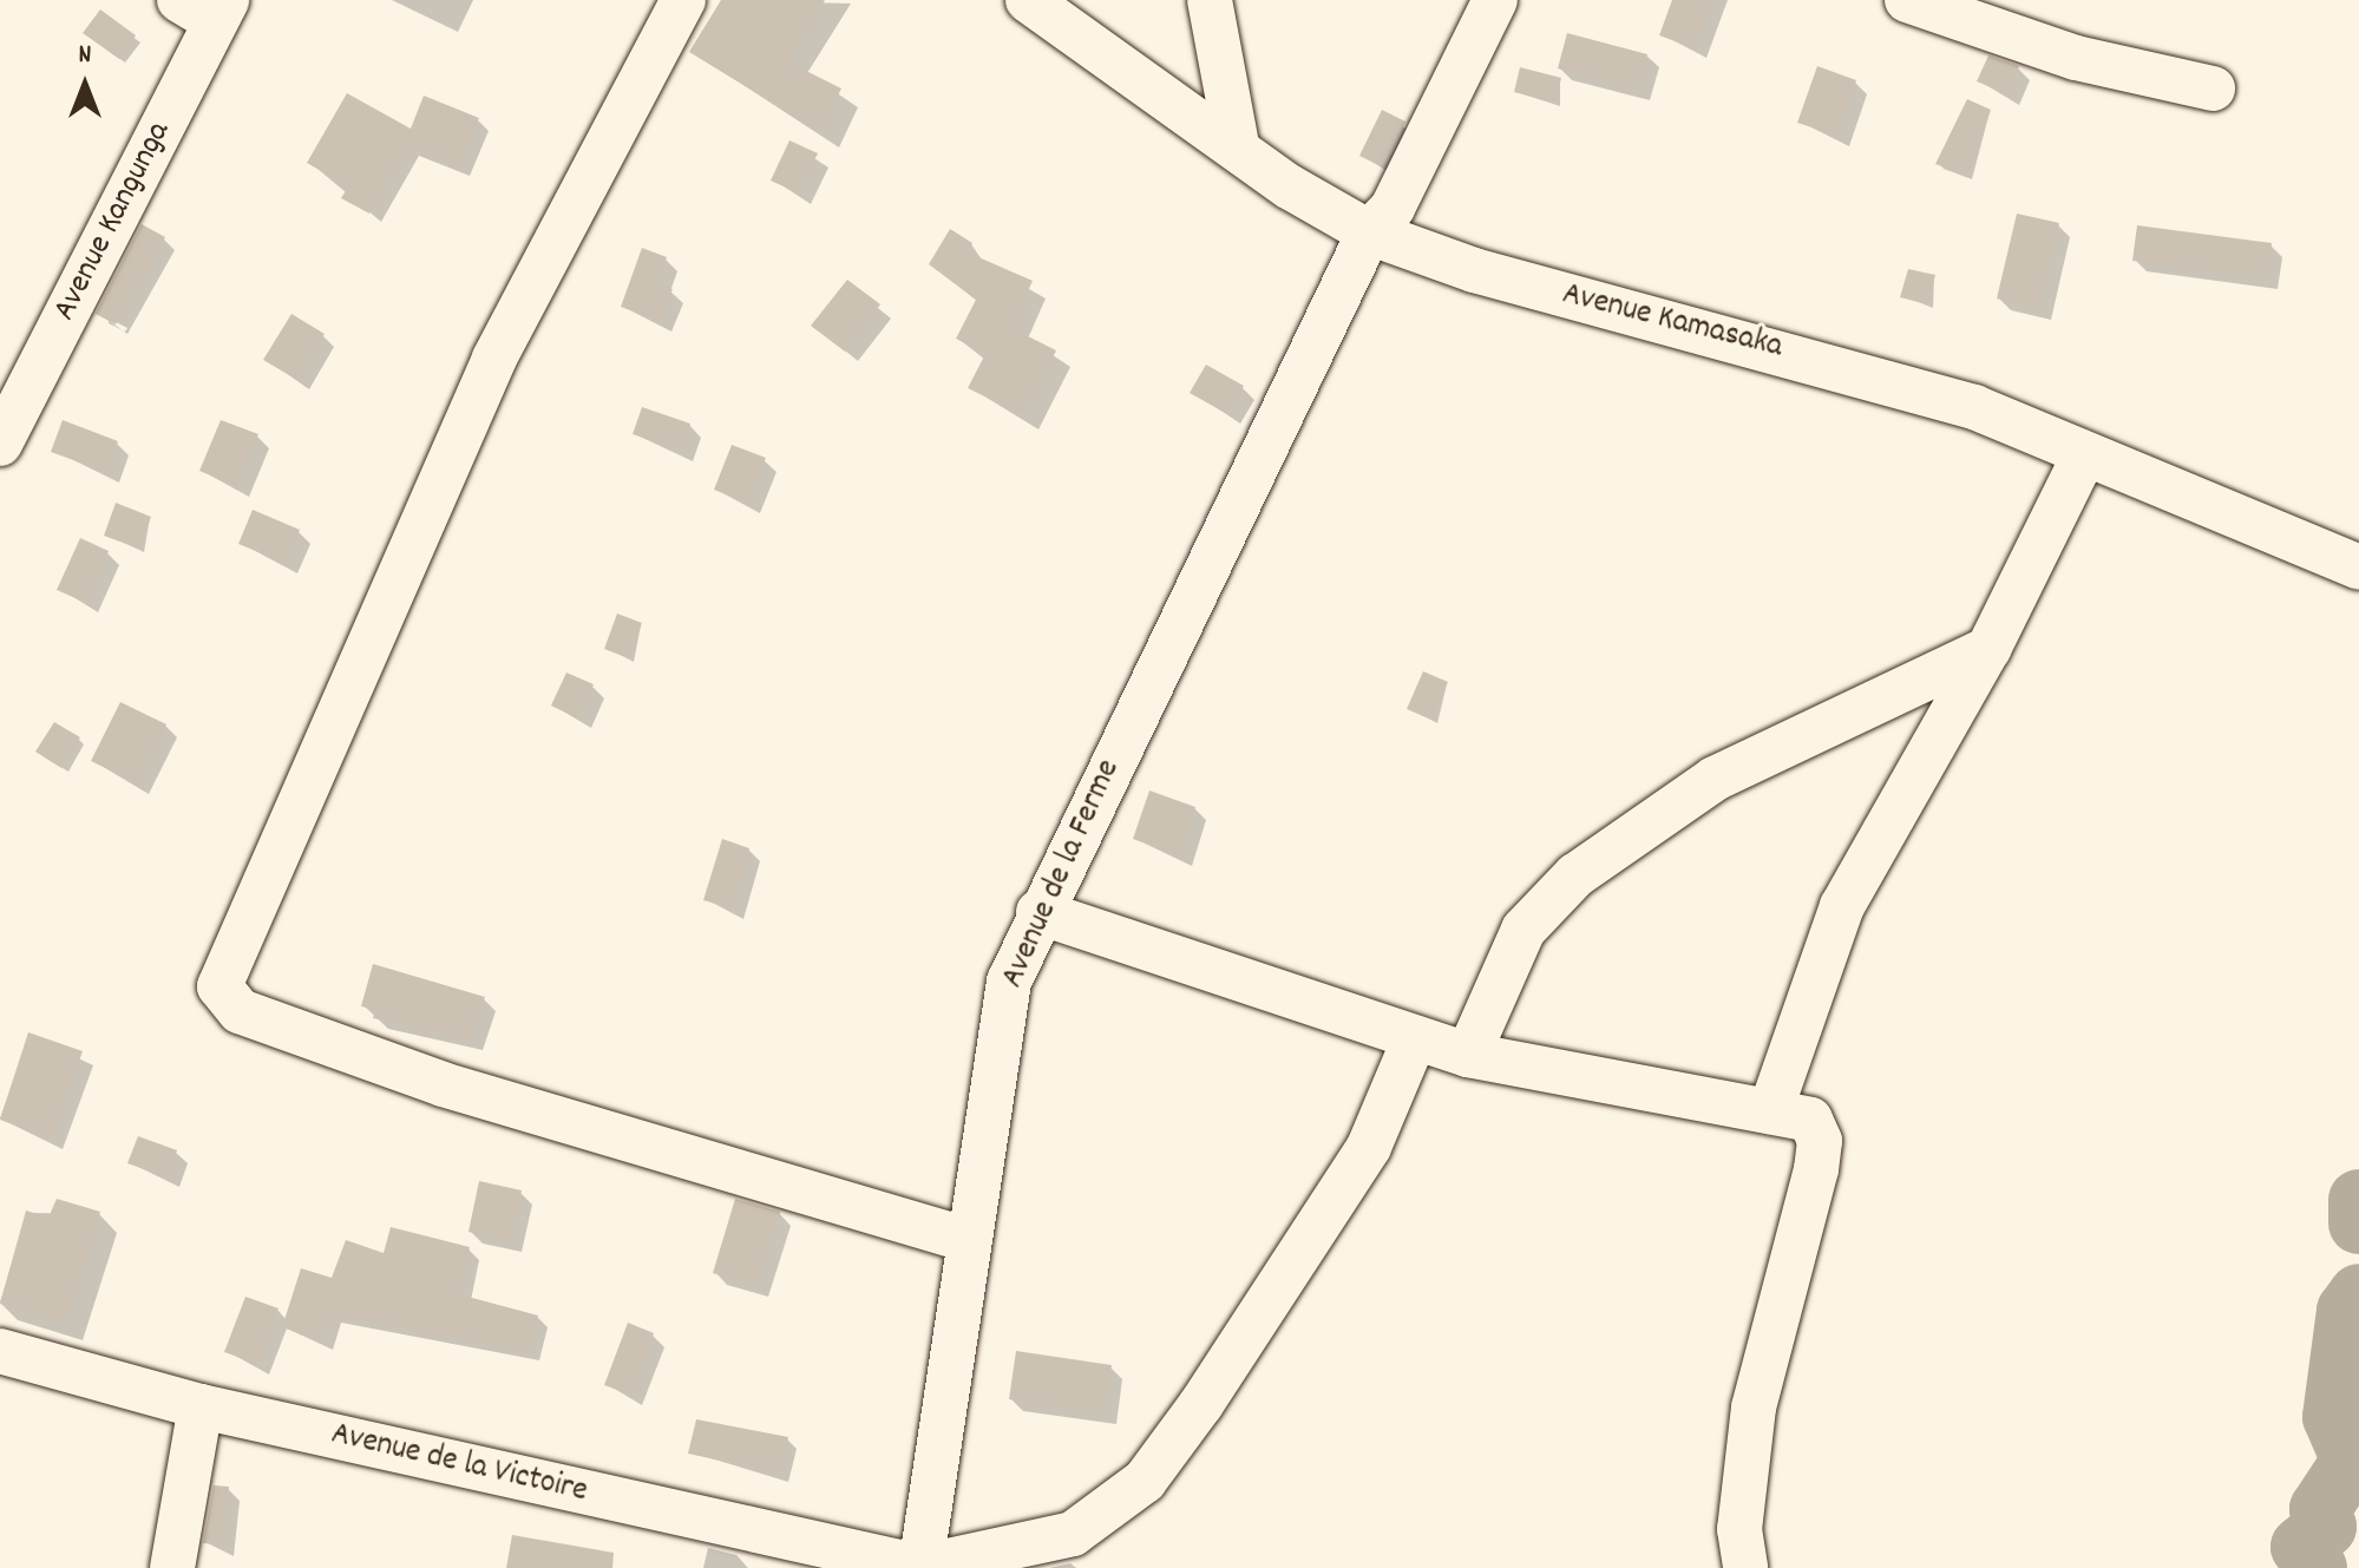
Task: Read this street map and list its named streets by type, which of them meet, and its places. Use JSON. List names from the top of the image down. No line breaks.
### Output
{"streets":{"street":["Avenue Kangunga","Avenue Kamasaka","Avenue de la Ferme","Avenue de la Victoire"]},"crossings":[["Avenue Kamasaka","Avenue de la Ferme"],["Avenue de la Ferme","Avenue de la Victoire"]],"north":"top"}
